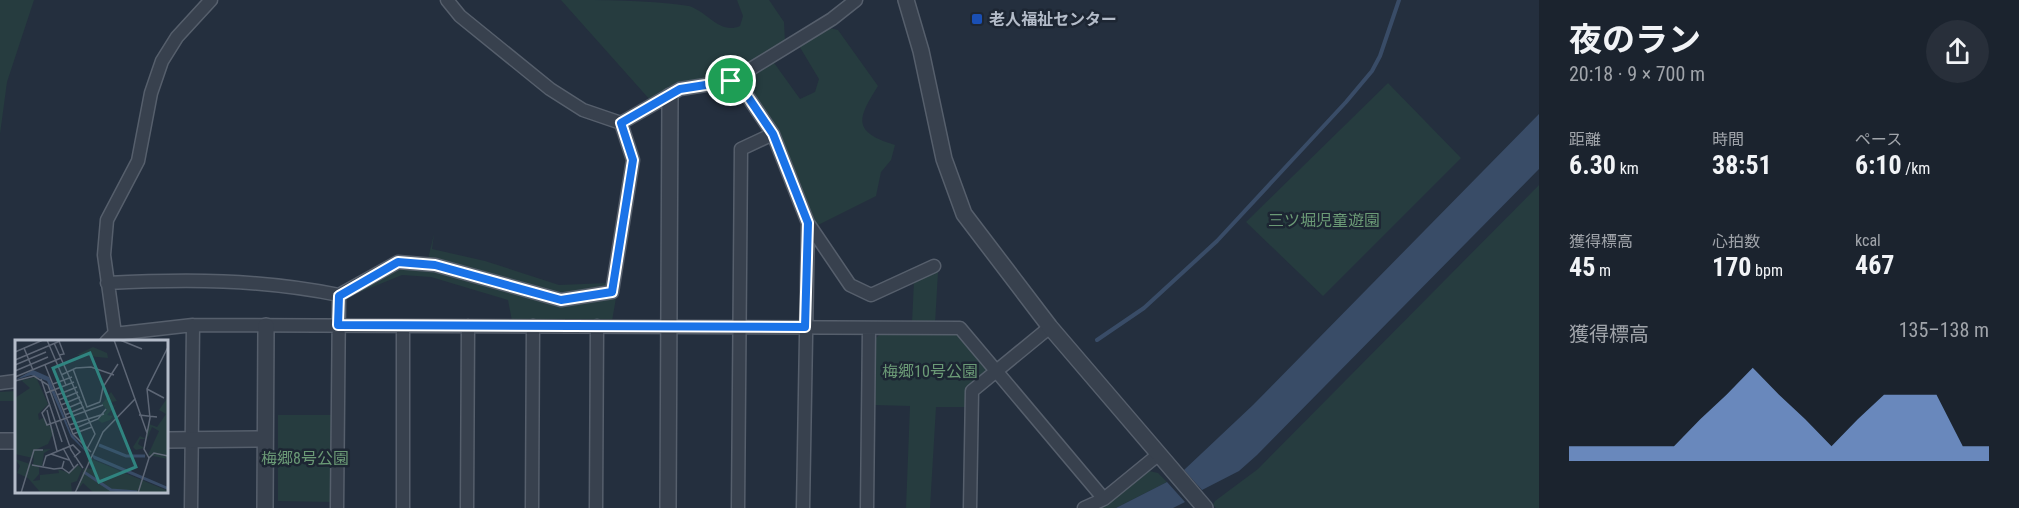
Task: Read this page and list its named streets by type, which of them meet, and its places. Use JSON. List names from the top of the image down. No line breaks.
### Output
{"parks":["三ツ堀児童遊園","梅郷10号公園","梅郷8号公園"],"places":{"transit":["老人福祉センター"]},"page":{"heading":["夜のラン","20:18 · 9 × 700 m"],"stats":[["距離","6.30 km"],["時間","38:51"],["ペース","6:10 /km"],["獲得標高","45 m"],["心拍数","170 bpm"],["kcal","467"]],"chart":["獲得標高","135–138 m"]}}
